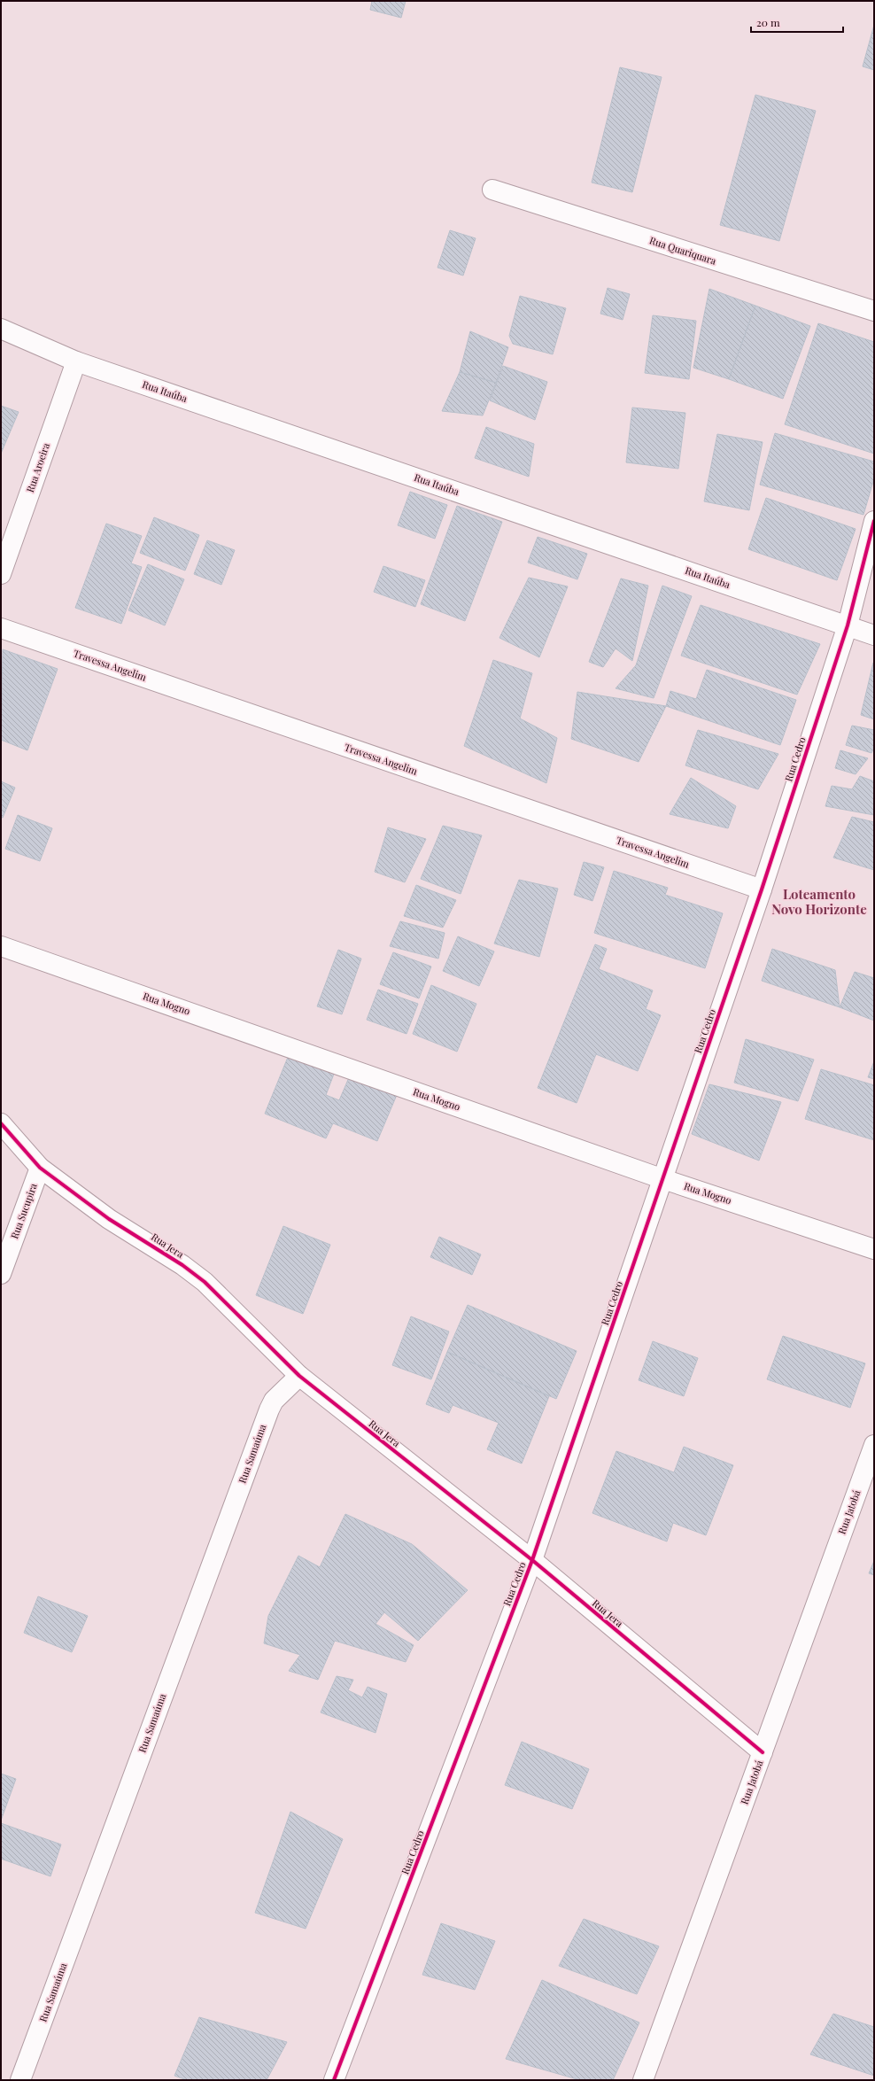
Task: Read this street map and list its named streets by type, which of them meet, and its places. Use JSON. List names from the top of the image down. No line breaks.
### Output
{"streets":{"street":["Rua Quariquara","Rua Itaúba","Rua Aroeira","Travessa Angelim","Rua Cedro","Rua Mogno","Rua Sucupira","Rua Jera","Rua Samaúma","Rua Jatobá"]},"crossings":[["Rua Itaúba","Rua Aroeira"],["Rua Itaúba","Rua Cedro"],["Travessa Angelim","Rua Cedro"],["Rua Cedro","Rua Mogno"],["Rua Cedro","Rua Jera"],["Rua Sucupira","Rua Jera"],["Rua Jera","Rua Samaúma"],["Rua Jera","Rua Jatobá"]],"districts":["Loteamento Novo Horizonte"],"scale_bar":"20 m"}
